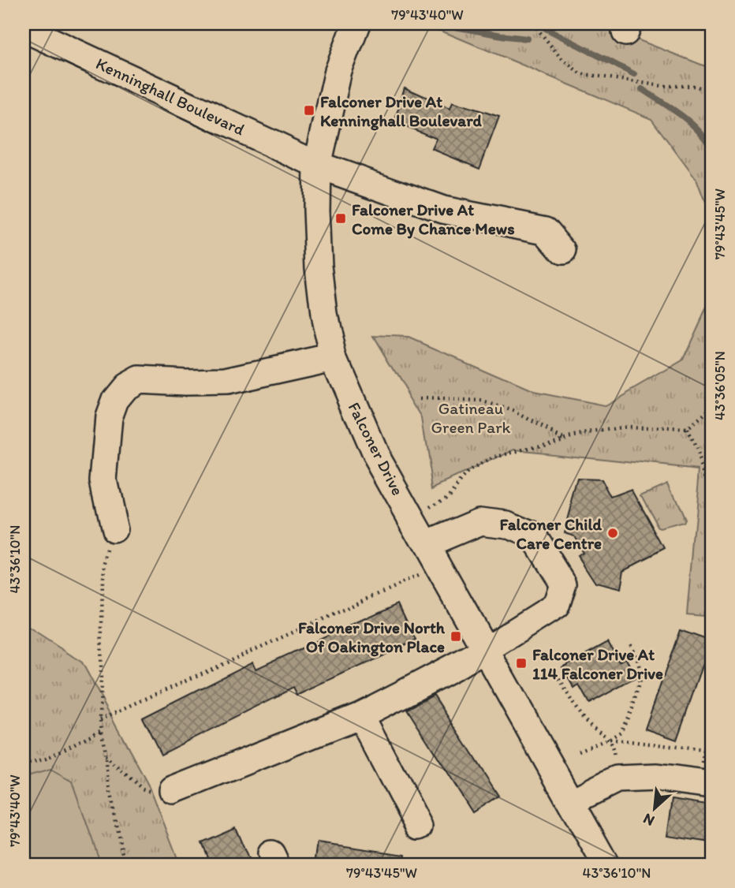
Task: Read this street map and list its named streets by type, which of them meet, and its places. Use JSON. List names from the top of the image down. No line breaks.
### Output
{"streets":{"street":["Kenninghall Boulevard","Falconer Drive"]},"crossings":[["Kenninghall Boulevard","Falconer Drive"]],"parks":["Gatineau Green Park"],"places":{"transit":["Falconer Drive At Kenninghall Boulevard","Falconer Drive At Come By Chance Mews","Falconer Drive North Of Oakington Place","Falconer Drive At 114 Falconer Drive"],"other":["Falconer Child Care Centre"]},"north":"bottom left","coordinates":["79°43'40\"W","79°43'45\"W","43°36'05\"N","43°36'10\"N"]}
